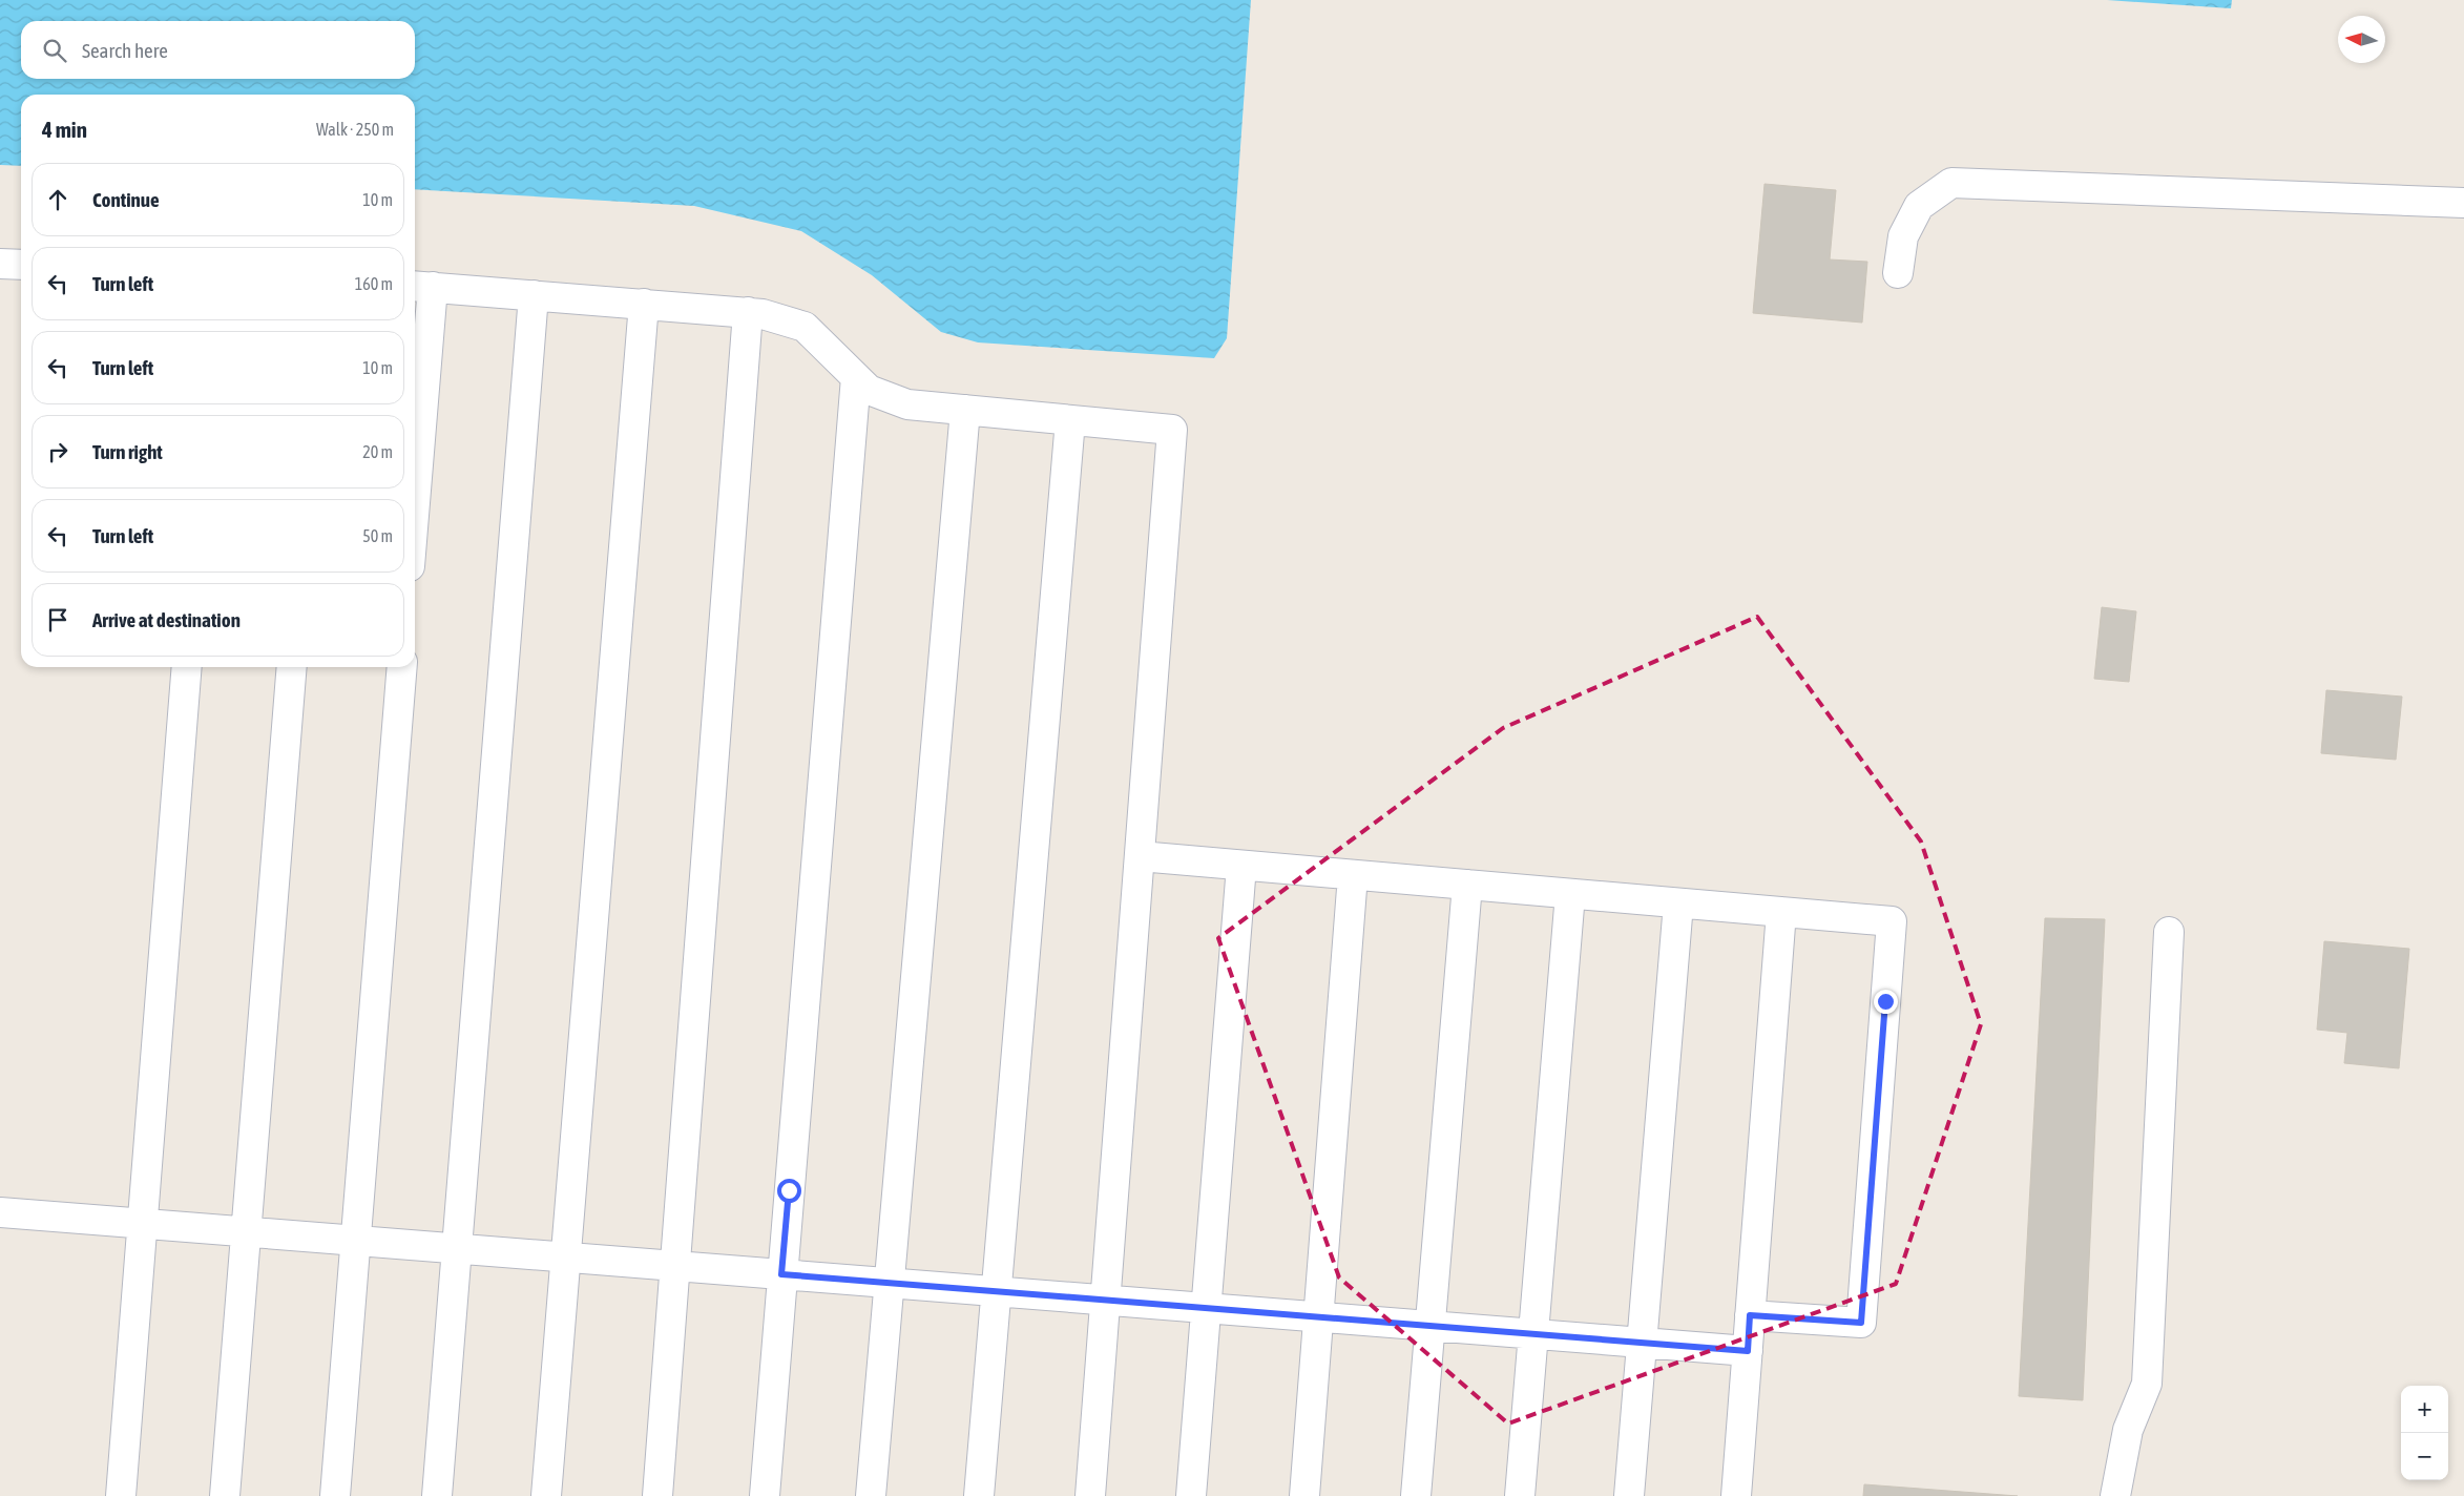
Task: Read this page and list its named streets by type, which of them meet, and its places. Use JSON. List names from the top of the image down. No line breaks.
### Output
{"north":"left","page":{"search":"Search here","heading":["4 min","Walk · 250 m"],"list":[["Continue","10 m"],["Turn left","160 m"],["Turn left","10 m"],["Turn right","20 m"],["Turn left","50 m"],"Arrive at destination"],"map_buttons":["+","−"]}}
